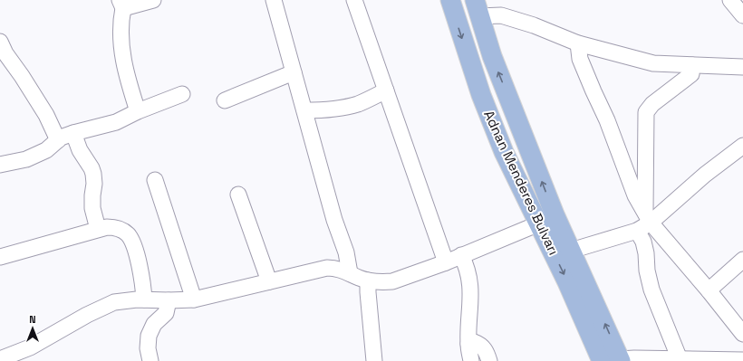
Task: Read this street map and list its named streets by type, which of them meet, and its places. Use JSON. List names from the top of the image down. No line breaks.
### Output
{"streets":{"main road":["Adnan Menderes Bulvarı"]},"north":"top"}
